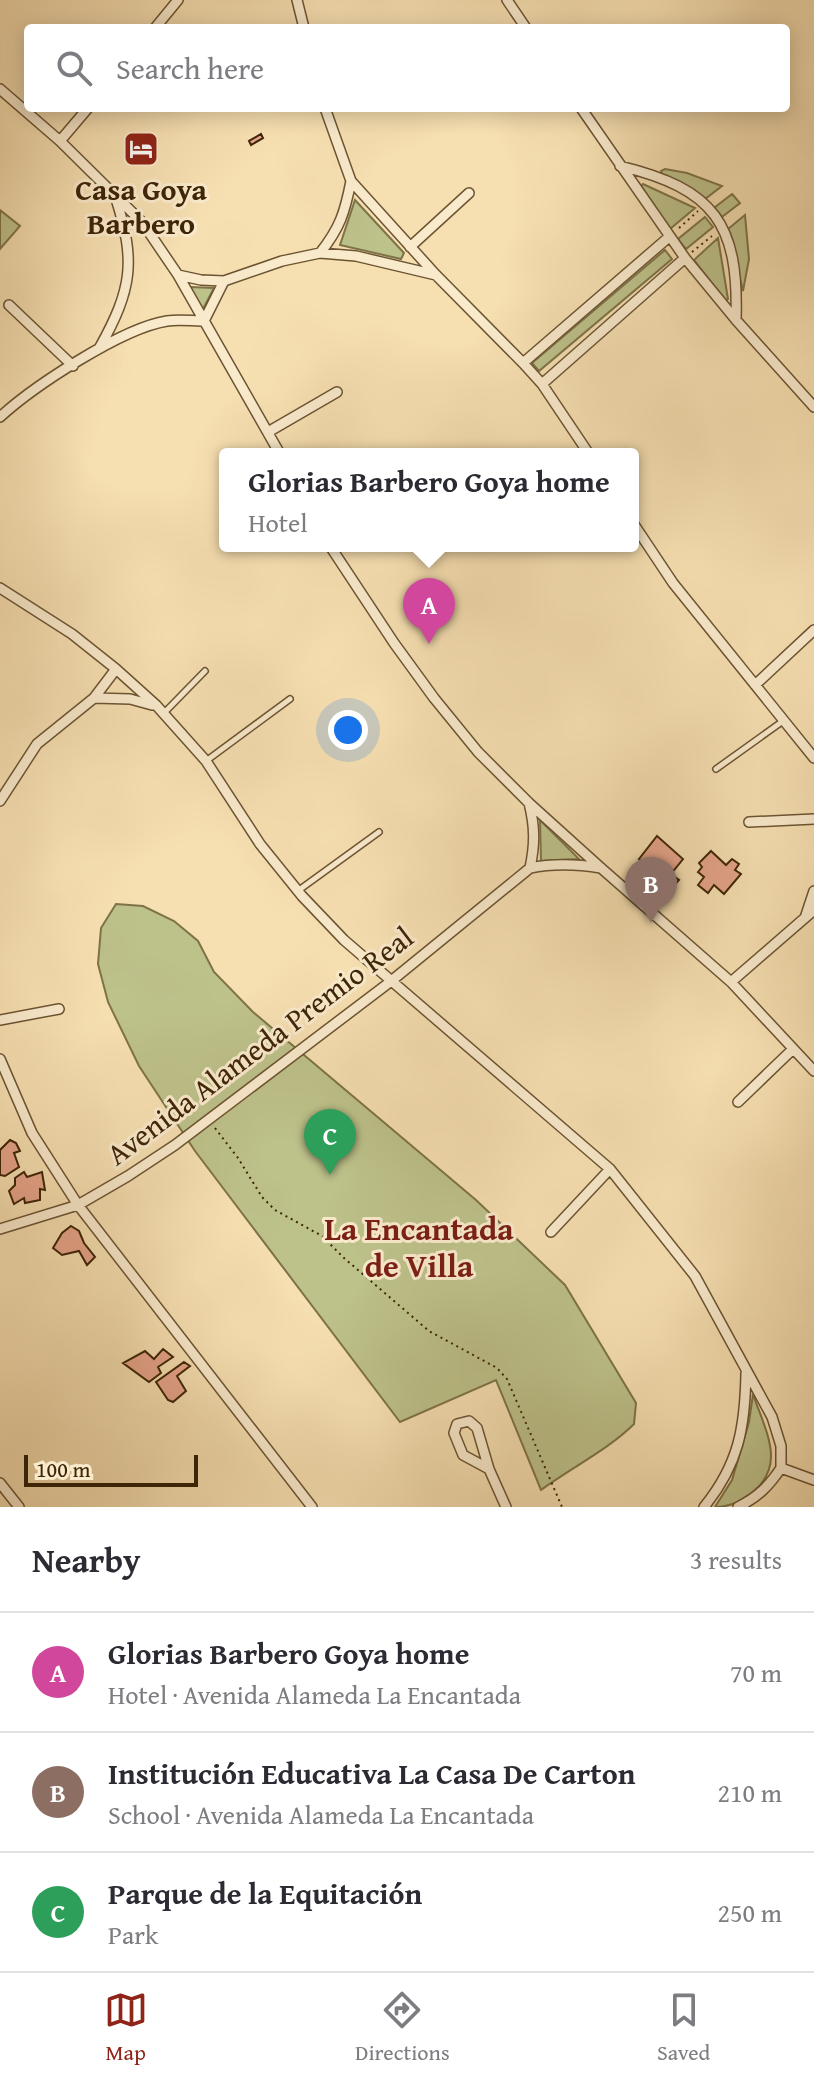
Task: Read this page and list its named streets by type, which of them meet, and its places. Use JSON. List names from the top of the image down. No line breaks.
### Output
{"streets":{"street":["Avenida Alameda Premio Real"]},"districts":["La Encantada de Villa"],"places":{"hotel":["Casa Goya Barbero"]},"scale_bar":"100 m","page":{"search":"Search here","popup":["Glorias Barbero Goya home","Hotel"],"pins":["A","B","C"],"scale":"100 m","heading":["Nearby","3 results"],"list":[{"mark":"A","name":"Glorias Barbero Goya home","note":"Hotel · Avenida Alameda La Encantada","value":"70 m"},{"mark":"B","name":"Institución Educativa La Casa De Carton","note":"School · Avenida Alameda La Encantada","value":"210 m"},{"mark":"C","name":"Parque de la Equitación","note":"Park","value":"250 m"}],"nav":["Map","Directions","Saved"]}}
